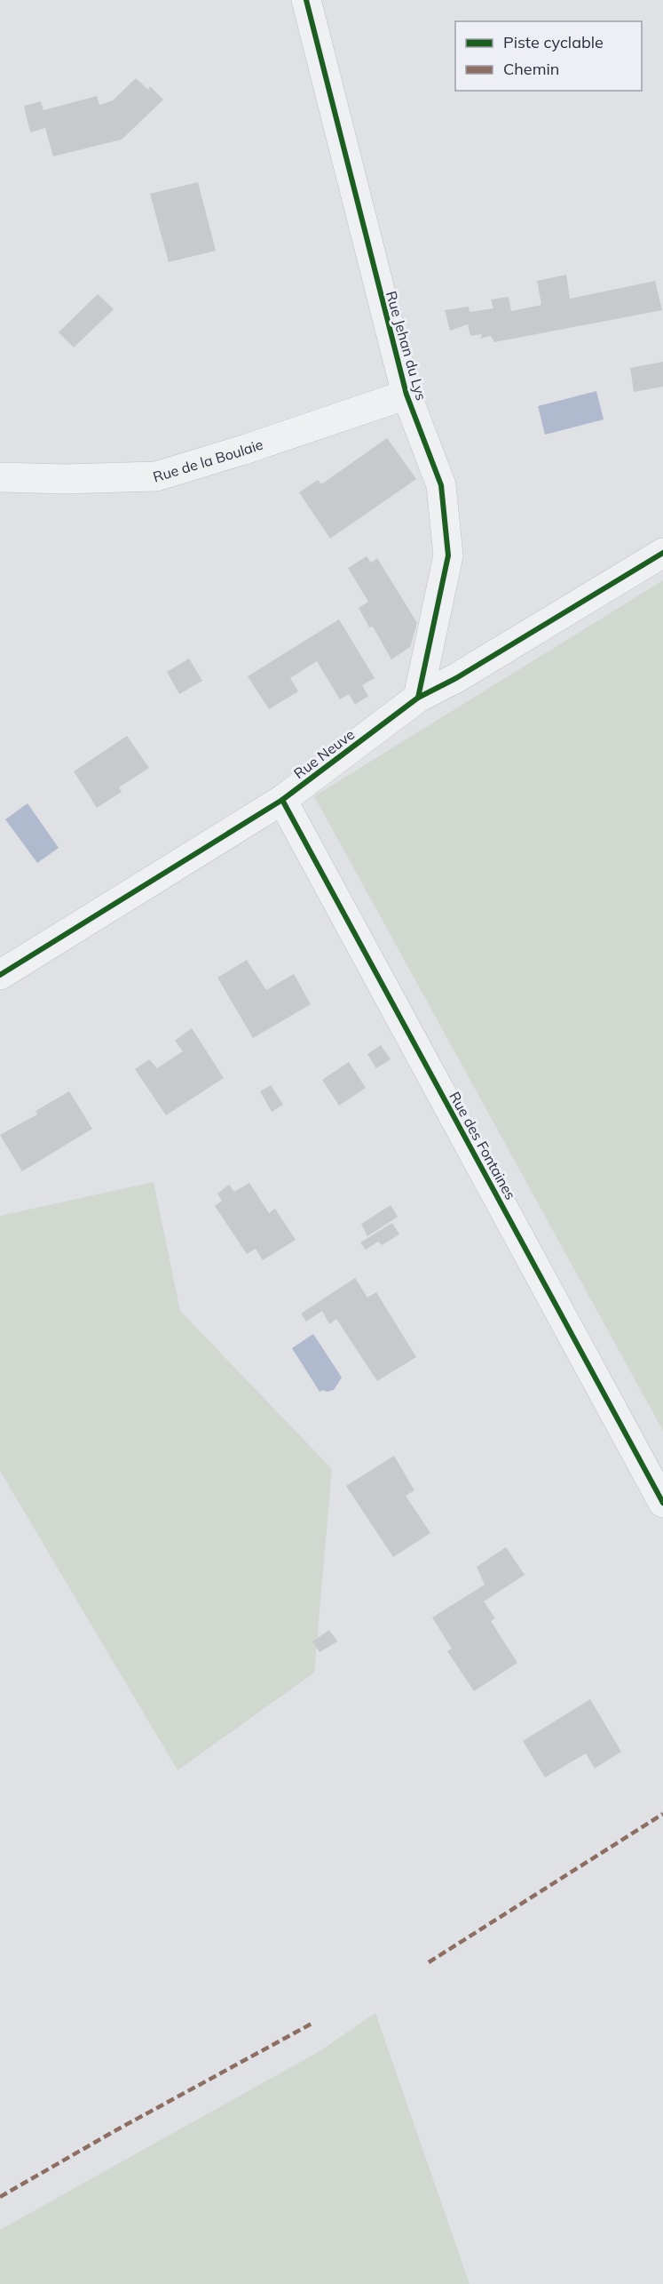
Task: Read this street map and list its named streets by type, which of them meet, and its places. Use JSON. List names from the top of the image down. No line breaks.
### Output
{"streets":{"street":["Rue Jehan du Lys","Rue de la Boulaie","Rue Neuve","Rue des Fontaines"]},"crossings":[["Rue Jehan du Lys","Rue de la Boulaie"],["Rue Jehan du Lys","Rue Neuve"],["Rue Neuve","Rue des Fontaines"]],"legend":["Piste cyclable","Chemin"]}
